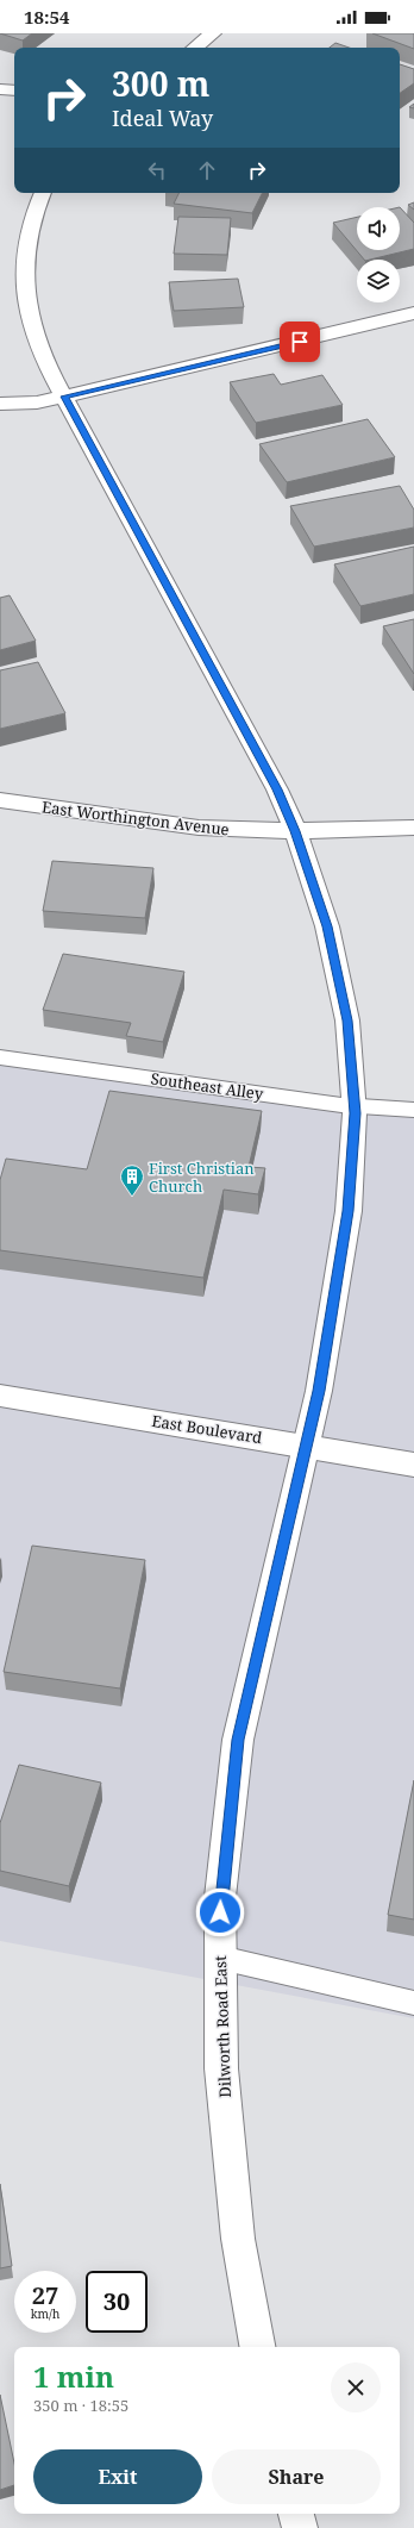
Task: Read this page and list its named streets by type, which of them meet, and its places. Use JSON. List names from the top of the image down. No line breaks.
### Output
{"streets":{"street":["East Worthington Avenue","East Boulevard","Dilworth Road East"],"lane":["Southeast Alley"]},"crossings":[["East Worthington Avenue","Dilworth Road East"],["Southeast Alley","Dilworth Road East"],["East Boulevard","Dilworth Road East"]],"places":{"building":["First Christian Church"]},"page":{"status":"18:54","turn":["300 m","Ideal Way"],"speed":"27 km/h","limit":"30","heading":["1 min","350 m · 18:55"],"buttons":["Exit","Share"]}}
